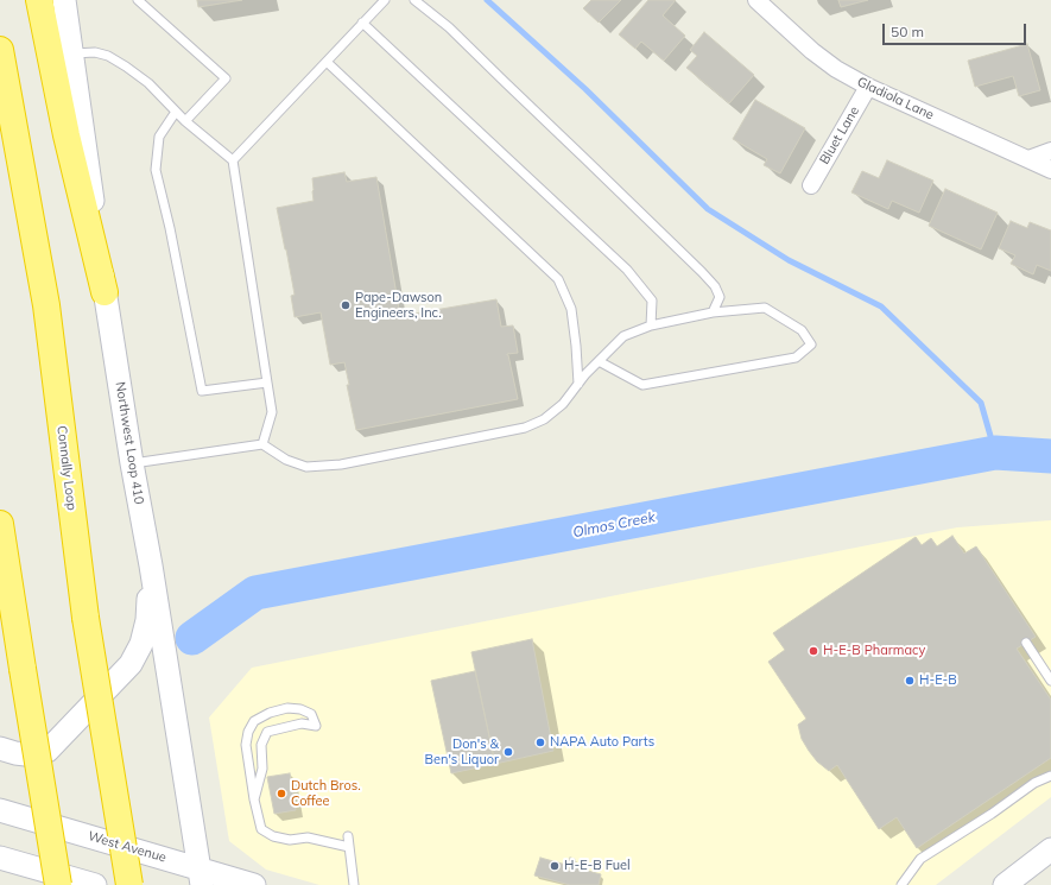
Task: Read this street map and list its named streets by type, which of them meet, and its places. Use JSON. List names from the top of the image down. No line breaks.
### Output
{"streets":{"highway":["Connally Loop"],"main road":["Northwest Loop 410","West Avenue"],"street":["Gladiola Lane","Bluet Lane"]},"crossings":[["Gladiola Lane","Bluet Lane"],["Northwest Loop 410","West Avenue"]],"water":["Olmos Creek"],"places":["Pape-Dawson Engineers, Inc.","H-E-B Pharmacy","H-E-B","NAPA Auto Parts","Don's & Ben's Liquor","Dutch Bros. Coffee","H-E-B Fuel"],"scale_bar":"50 m"}
